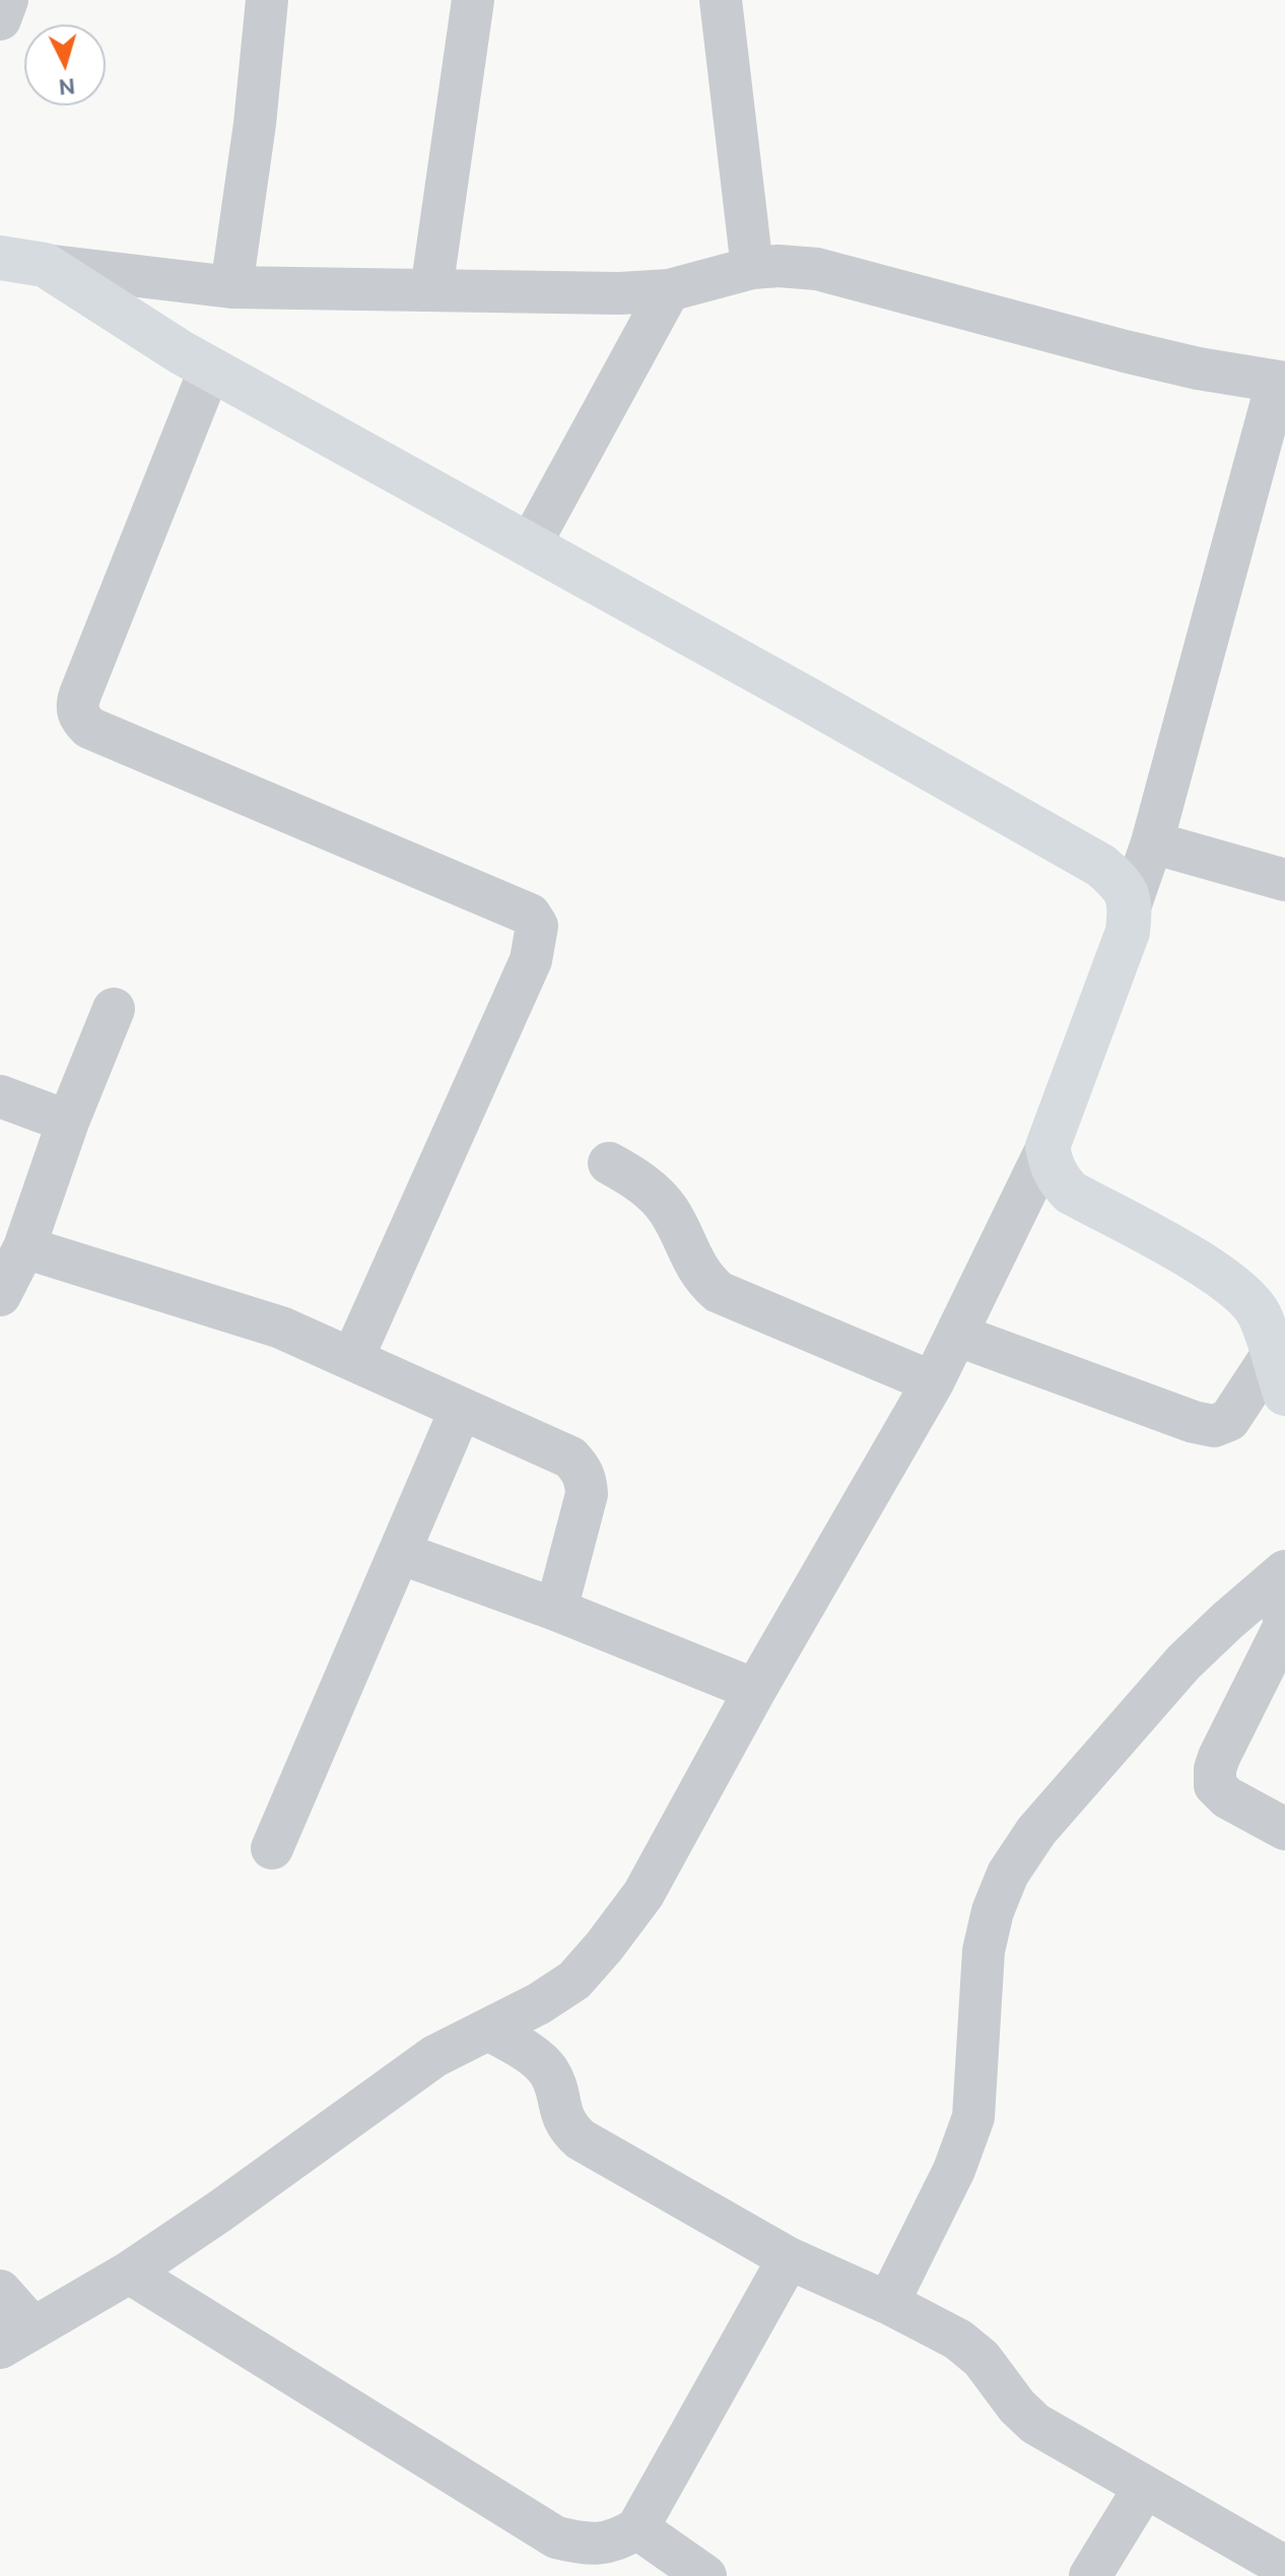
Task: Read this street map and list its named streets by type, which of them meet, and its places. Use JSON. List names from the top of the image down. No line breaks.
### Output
{"north":"bottom"}
